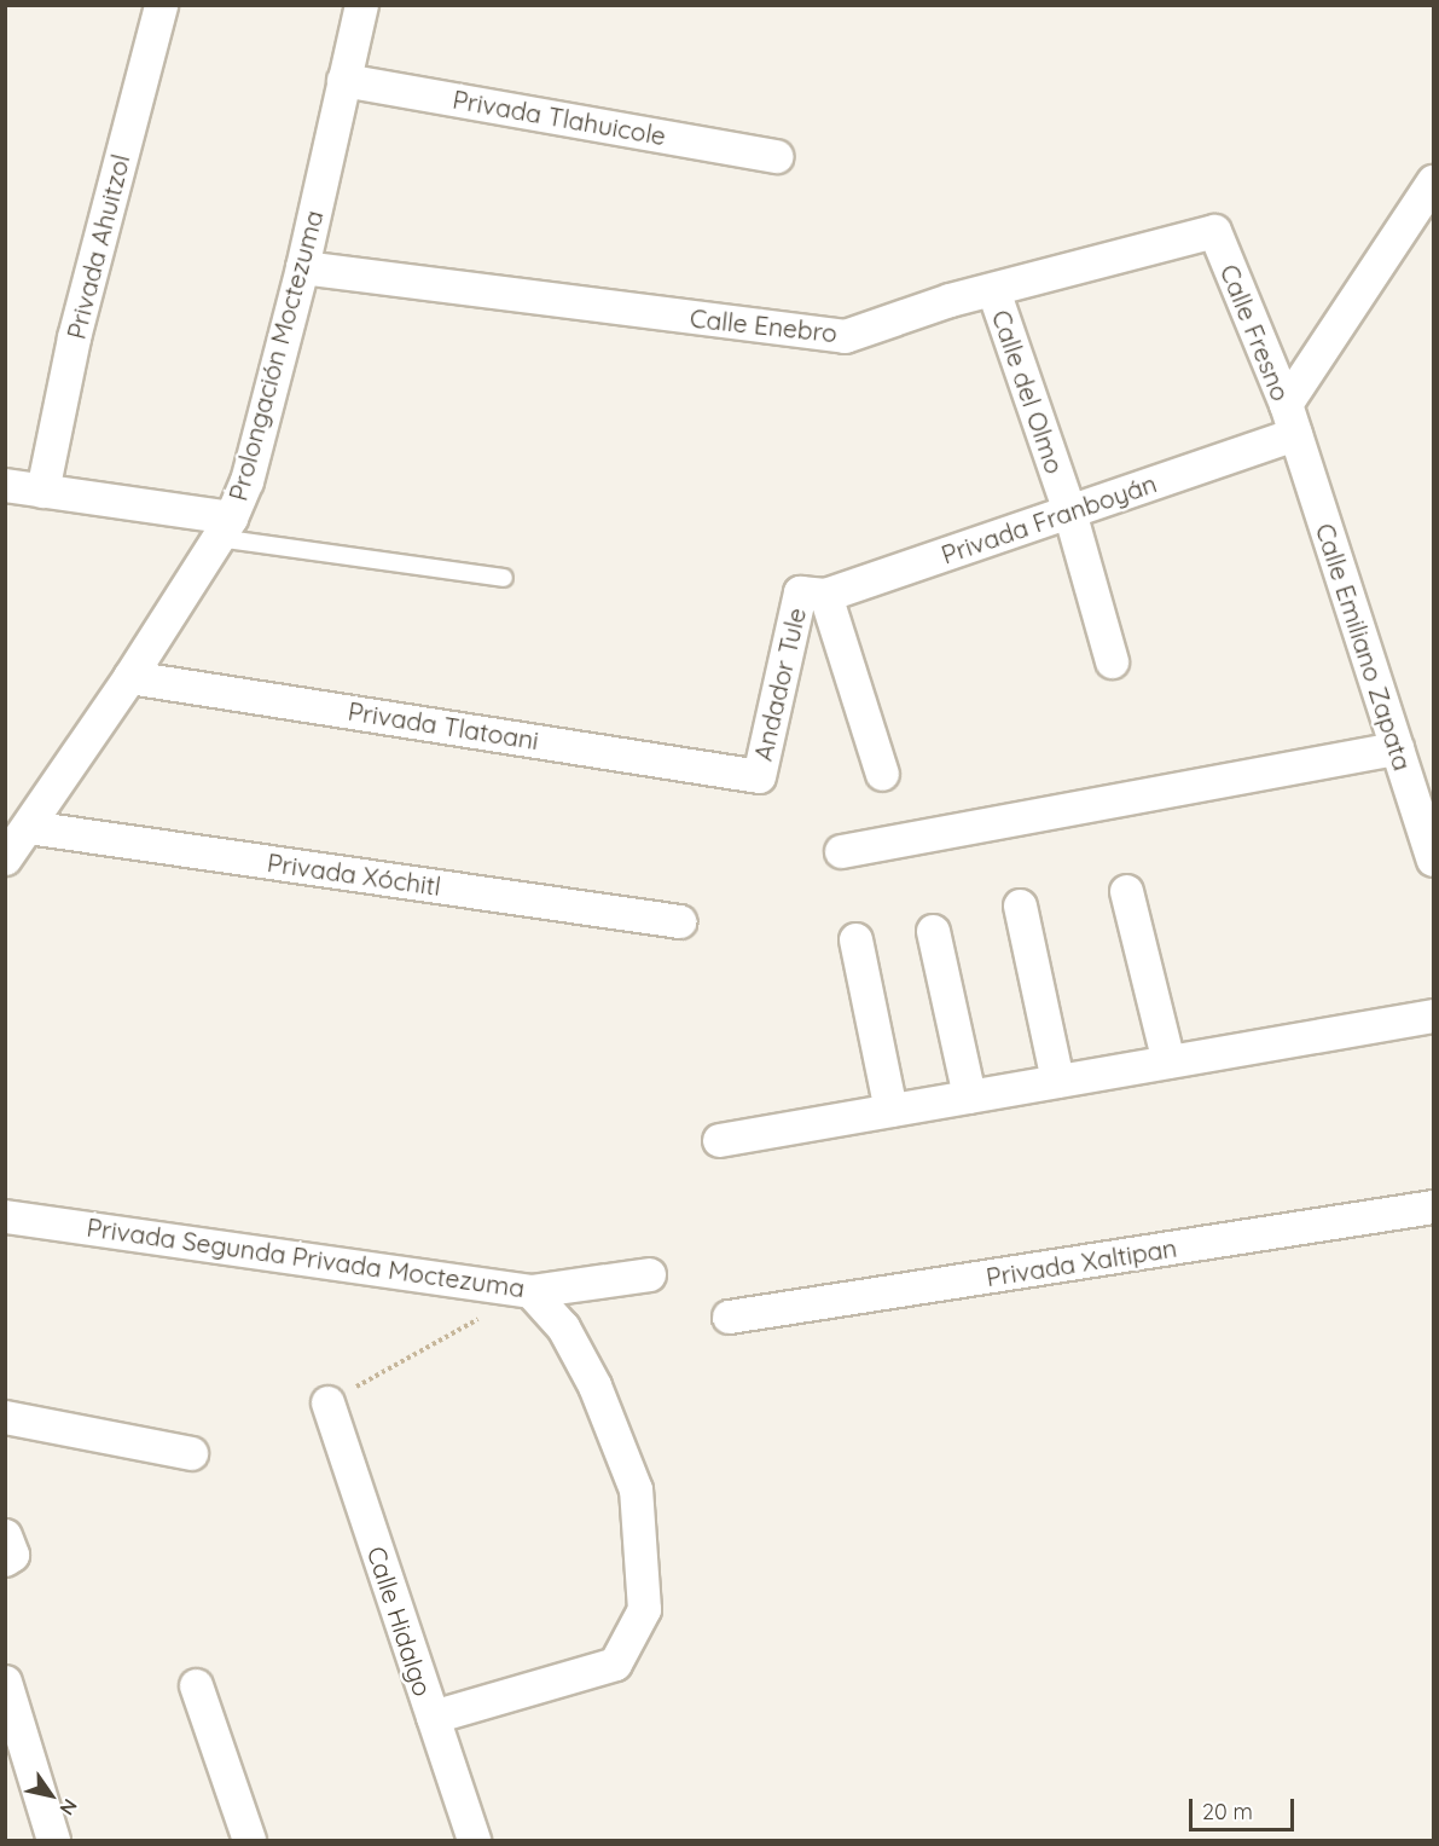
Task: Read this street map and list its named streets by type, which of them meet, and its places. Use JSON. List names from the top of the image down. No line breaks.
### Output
{"streets":{"street":["Privada Tlahuicole","Privada Ahuitzol","Calle Enebro","Calle Fresno","Prolongación Moctezuma","Calle del Olmo","Privada Franboyán","Calle Emiliano Zapata","Andador Tule","Privada Tlatoani","Privada Xóchitl","Privada Segunda Privada Moctezuma","Privada Xaltipan","Calle Hidalgo"]},"crossings":[["Privada Tlahuicole","Prolongación Moctezuma"],["Calle Enebro","Calle Fresno"],["Calle Enebro","Prolongación Moctezuma"],["Calle Enebro","Calle del Olmo"],["Calle Fresno","Privada Franboyán"],["Calle Fresno","Calle Emiliano Zapata"],["Prolongación Moctezuma","Privada Tlatoani"],["Prolongación Moctezuma","Privada Xóchitl"],["Calle del Olmo","Privada Franboyán"],["Privada Franboyán","Calle Emiliano Zapata"],["Privada Franboyán","Andador Tule"],["Andador Tule","Privada Tlatoani"]],"scale_bar":"20 m","north":"bottom right"}
